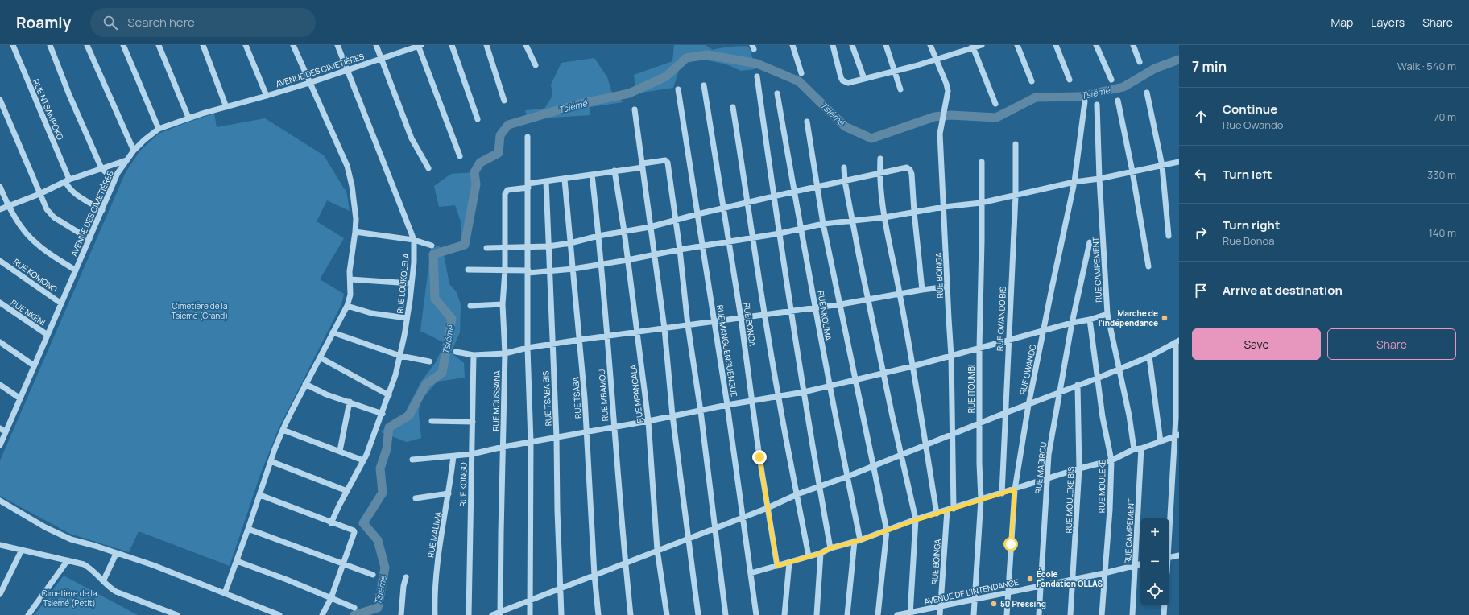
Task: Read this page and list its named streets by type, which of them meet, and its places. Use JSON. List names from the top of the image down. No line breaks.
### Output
{"streets":{"street":["AVENUE DES CIMETIÈRES","RUE NTSAMPOKO","RUE CAMPEMENT","RUE KOMONO","RUE BOINGA","RUE LOUKOLELA","RUE NKÉNI","RUE NKOUMA","RUE OWANDO BIS","RUE BONOA","RUE MANGUENGUENGUE","RUE OWANDO","RUE ITOUMBI","RUE MPANGALA","RUE MBAMOU","RUE TSABA","RUE TSABA BIS","RUE MOUSSANA","RUE MABIROU","RUE KONGO","RUE MOULEKE","RUE MOULEKE BIS","RUE MALIMA","AVENUE DE L'INTENDANCE"]},"crossings":[["AVENUE DES CIMETIÈRES","RUE NTSAMPOKO"],["AVENUE DES CIMETIÈRES","RUE KOMONO"],["AVENUE DES CIMETIÈRES","RUE LOUKOLELA"],["AVENUE DES CIMETIÈRES","RUE NKÉNI"],["RUE CAMPEMENT","AVENUE DE L'INTENDANCE"],["RUE BOINGA","AVENUE DE L'INTENDANCE"],["RUE OWANDO","AVENUE DE L'INTENDANCE"],["RUE ITOUMBI","AVENUE DE L'INTENDANCE"],["RUE MABIROU","AVENUE DE L'INTENDANCE"],["RUE MOULEKE","AVENUE DE L'INTENDANCE"],["RUE MOULEKE BIS","AVENUE DE L'INTENDANCE"]],"water":["Tsiémé"],"parks":["Cimetière de la Tsiémé (Grand)","Cimetière de la Tsiémé (Petit)"],"places":["Marche de l’indépendance","École Fondation OLLAS","50 Pressing"],"page":{"header":"Roamly","search":"Search here","nav":["Map","Layers","Share"],"heading":["7 min","Walk · 540 m"],"list":[["Continue","Rue Owando","70 m"],["Turn left","330 m"],["Turn right","Rue Bonoa","140 m"],"Arrive at destination"],"buttons":["Save","Share"],"map_buttons":["+","−"]}}
